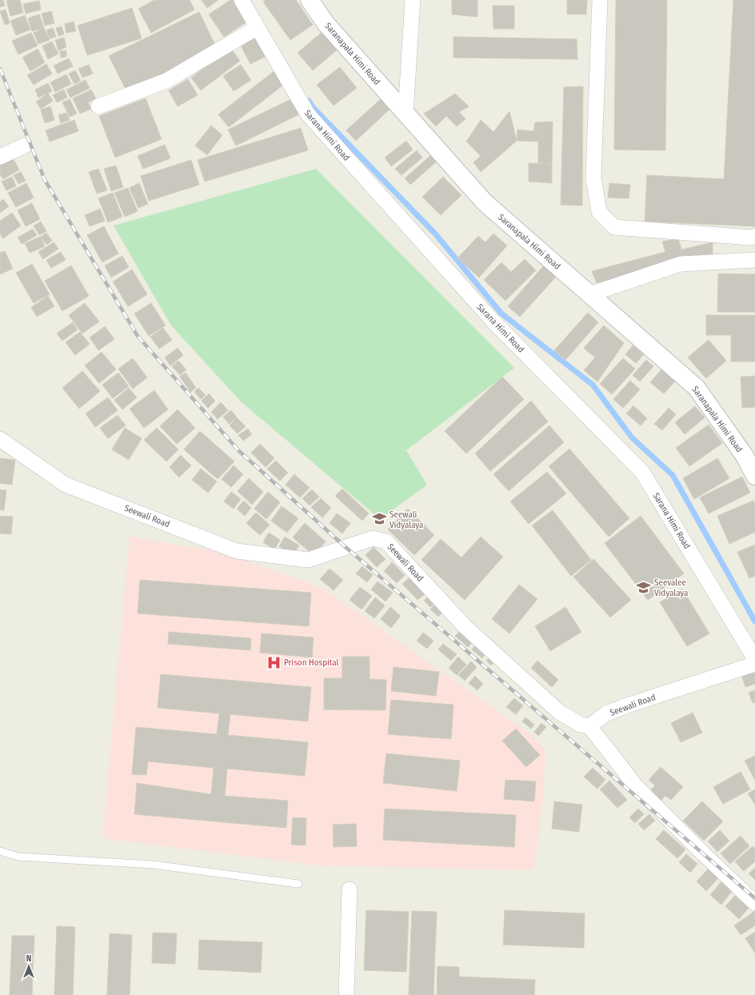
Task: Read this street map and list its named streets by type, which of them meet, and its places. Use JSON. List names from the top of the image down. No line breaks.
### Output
{"streets":{"street":["Saranapala Himi Road","Sarana Himi Road","Seewali Road"]},"places":{"school or university":["Seewali Vidyalaya","Seevalee Vidyalaya"],"hospital":["Prison Hospital"]},"north":"top"}
